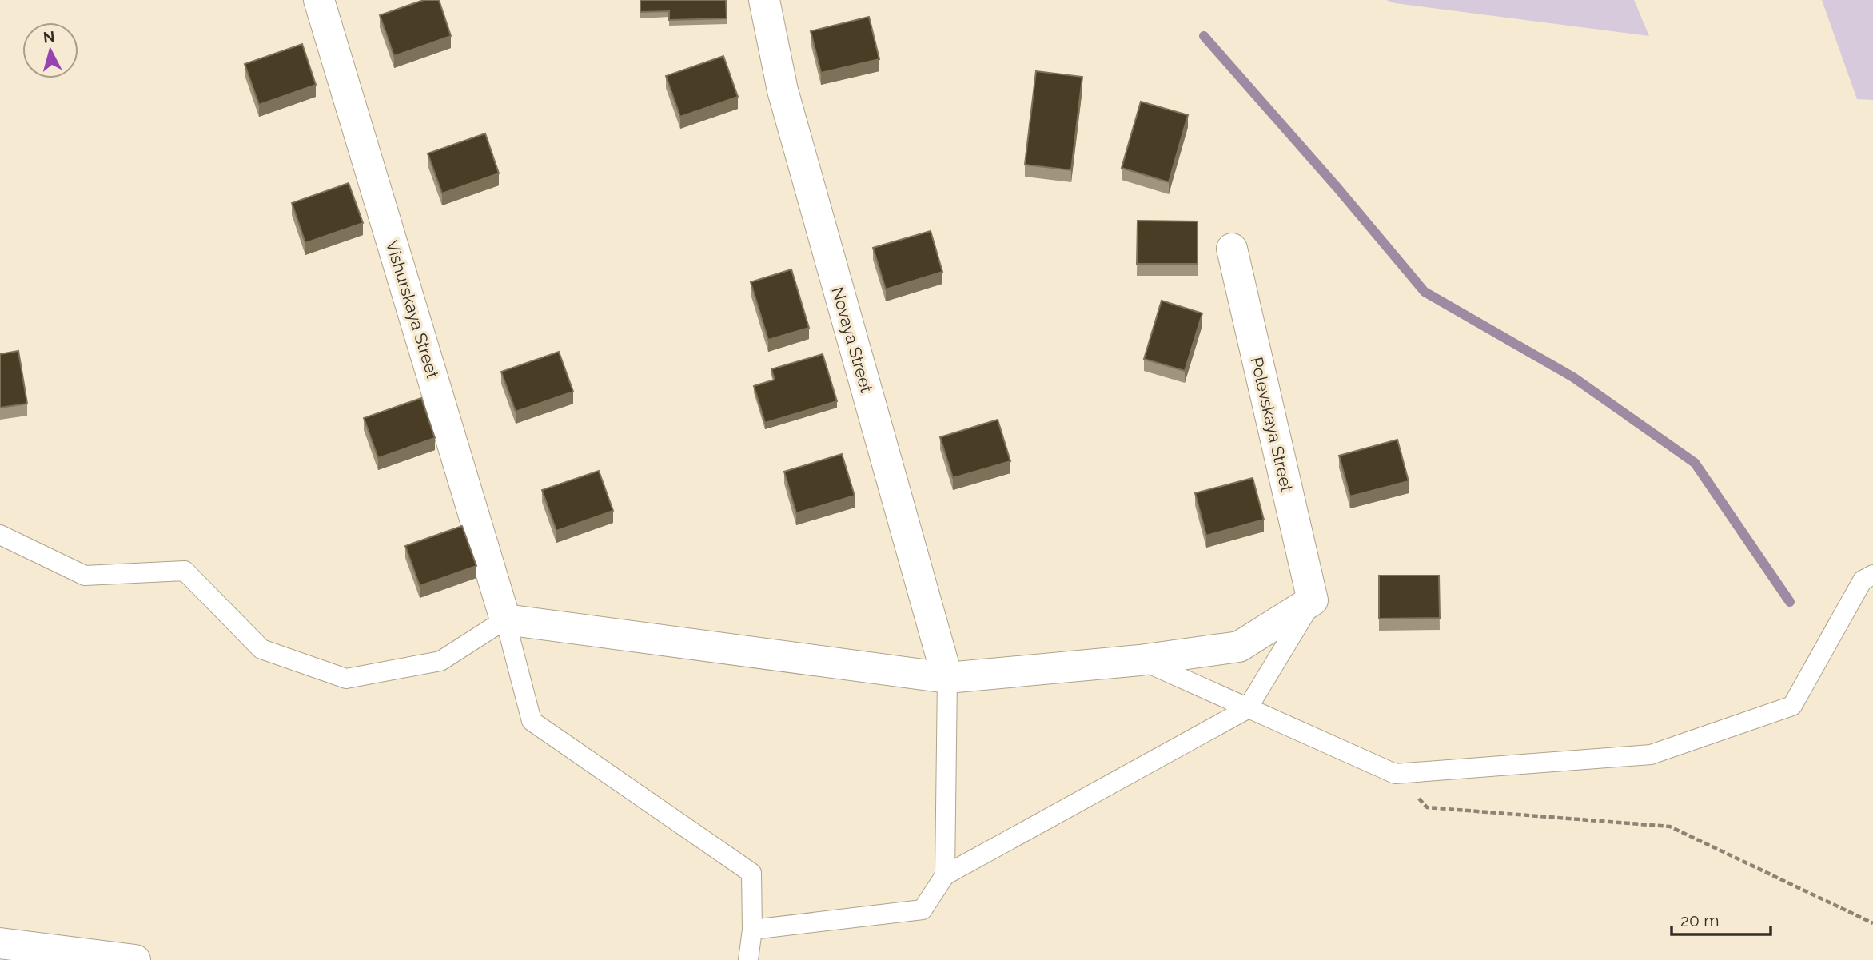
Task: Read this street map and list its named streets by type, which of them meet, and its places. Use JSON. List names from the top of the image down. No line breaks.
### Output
{"streets":{"street":["Vishurskaya Street","Novaya Street","Polevskaya Street"]},"scale_bar":"20 m","north":"top"}
